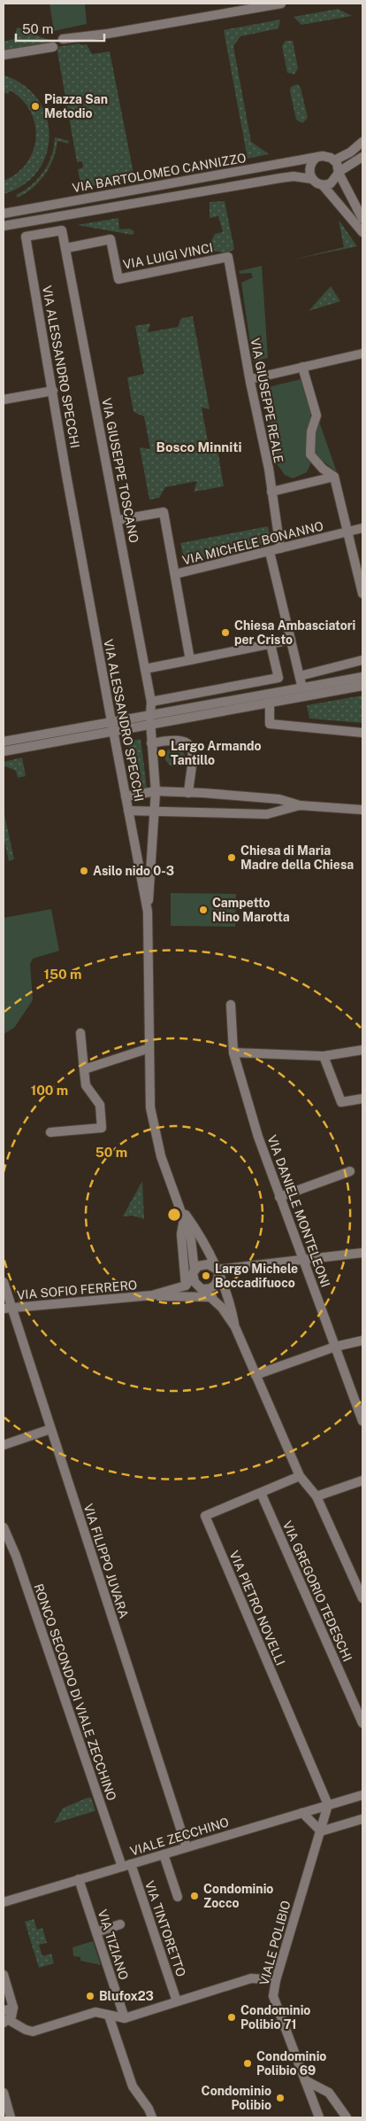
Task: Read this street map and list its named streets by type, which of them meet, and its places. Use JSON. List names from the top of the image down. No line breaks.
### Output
{"streets":{"street":["VIA BARTOLOMEO CANNIZZO","VIA LUIGI VINCI","VIA ALESSANDRO SPECCHI","VIA GIUSEPPE REALE","VIA GIUSEPPE TOSCANO","VIA MICHELE BONANNO","VIA DANIELE MONTELEONI","VIA SOFIO FERRERO","VIA FILIPPO JUVARA","VIA GREGORIO TEDESCHI","VIA PIETRO NOVELLI","RONCO SECONDO DI VIALE ZECCHINO","VIALE ZECCHINO","VIA TINTORETTO","VIALE POLIBIO","VIA TIZIANO"]},"crossings":[["VIA LUIGI VINCI","VIA GIUSEPPE REALE"],["VIA LUIGI VINCI","VIA GIUSEPPE TOSCANO"],["VIA ALESSANDRO SPECCHI","VIA GIUSEPPE TOSCANO"],["VIA GIUSEPPE REALE","VIA MICHELE BONANNO"],["VIA SOFIO FERRERO","VIA FILIPPO JUVARA"],["VIA FILIPPO JUVARA","VIALE ZECCHINO"],["VIA GREGORIO TEDESCHI","VIA PIETRO NOVELLI"],["VIA PIETRO NOVELLI","VIALE ZECCHINO"],["VIA PIETRO NOVELLI","VIALE POLIBIO"],["RONCO SECONDO DI VIALE ZECCHINO","VIALE ZECCHINO"],["RONCO SECONDO DI VIALE ZECCHINO","VIA TINTORETTO"],["VIALE ZECCHINO","VIA TINTORETTO"],["VIALE ZECCHINO","VIALE POLIBIO"],["VIALE ZECCHINO","VIA TIZIANO"]],"districts":["Bosco Minniti"],"places":["Piazza San Metodio","Chiesa Ambasciatori per Cristo","Largo Armando Tantillo","Chiesa di Maria Madre della Chiesa","Asilo nido 0-3","Campetto Nino Marotta","Largo Michele Boccadifuoco","Condominio Zocco","Blufox23","Condominio Polibio 71","Condominio Polibio 69","Condominio Polibio"],"scale_bar":"50 m","rings":["150 m","100 m","50 m"]}
